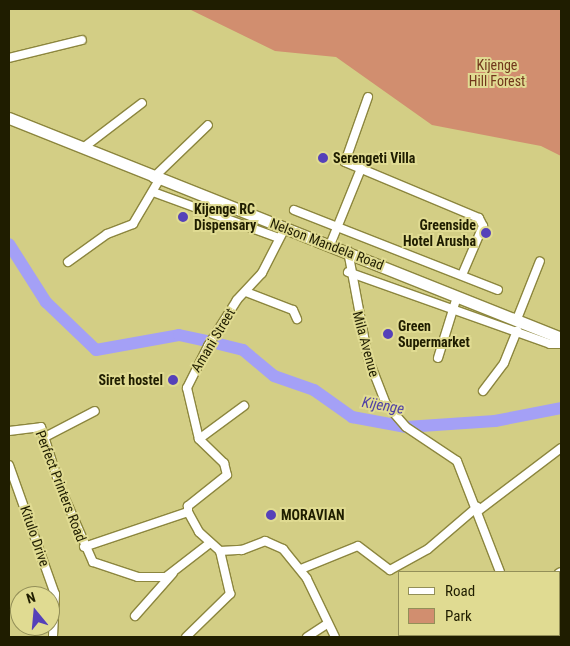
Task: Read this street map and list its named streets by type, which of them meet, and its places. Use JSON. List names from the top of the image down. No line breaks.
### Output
{"streets":{"main road":["Nelson Mandela Road"],"street":["Amani Street","Mila Avenue","Perfect Printers Road","Kitulo Drive"]},"crossings":[["Nelson Mandela Road","Amani Street"],["Nelson Mandela Road","Mila Avenue"]],"water":["Kijenge"],"parks":["Kijenge Hill Forest"],"places":["Serengeti Villa","Kijenge RC Dispensary","Greenside Hotel Arusha","Green Supermarket","Siret hostel","MORAVIAN"],"legend":["Road","Park"],"north":"top"}
